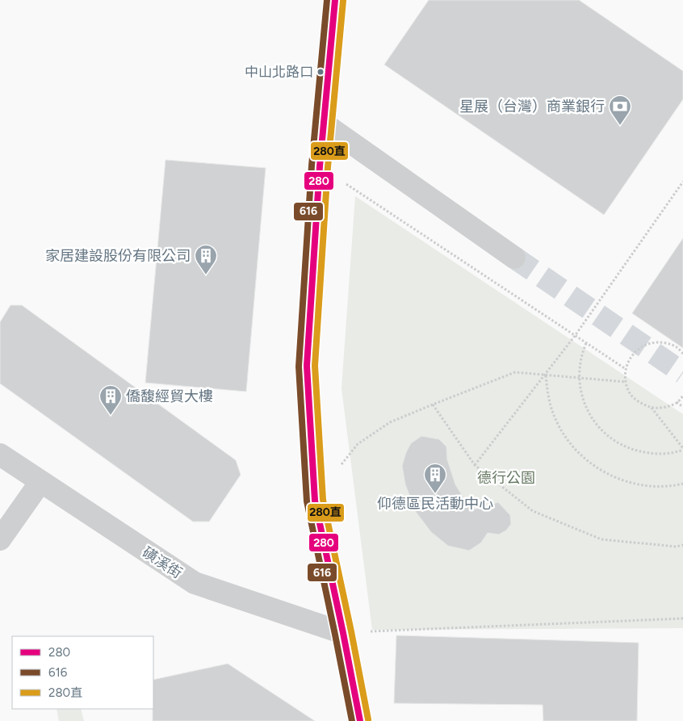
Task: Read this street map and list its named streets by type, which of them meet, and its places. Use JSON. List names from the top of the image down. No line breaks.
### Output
{"streets":{"street":["磺溪街"]},"parks":["德行公園"],"places":{"other":["中山北路口"],"bank":["星展（台灣）商業銀行"],"building":["家居建設股份有限公司","僑馥經貿大樓","仰德區民活動中心"]},"lines":["transit line 280","transit line 616","transit line 280直"],"legend":["280","616","280直"]}
